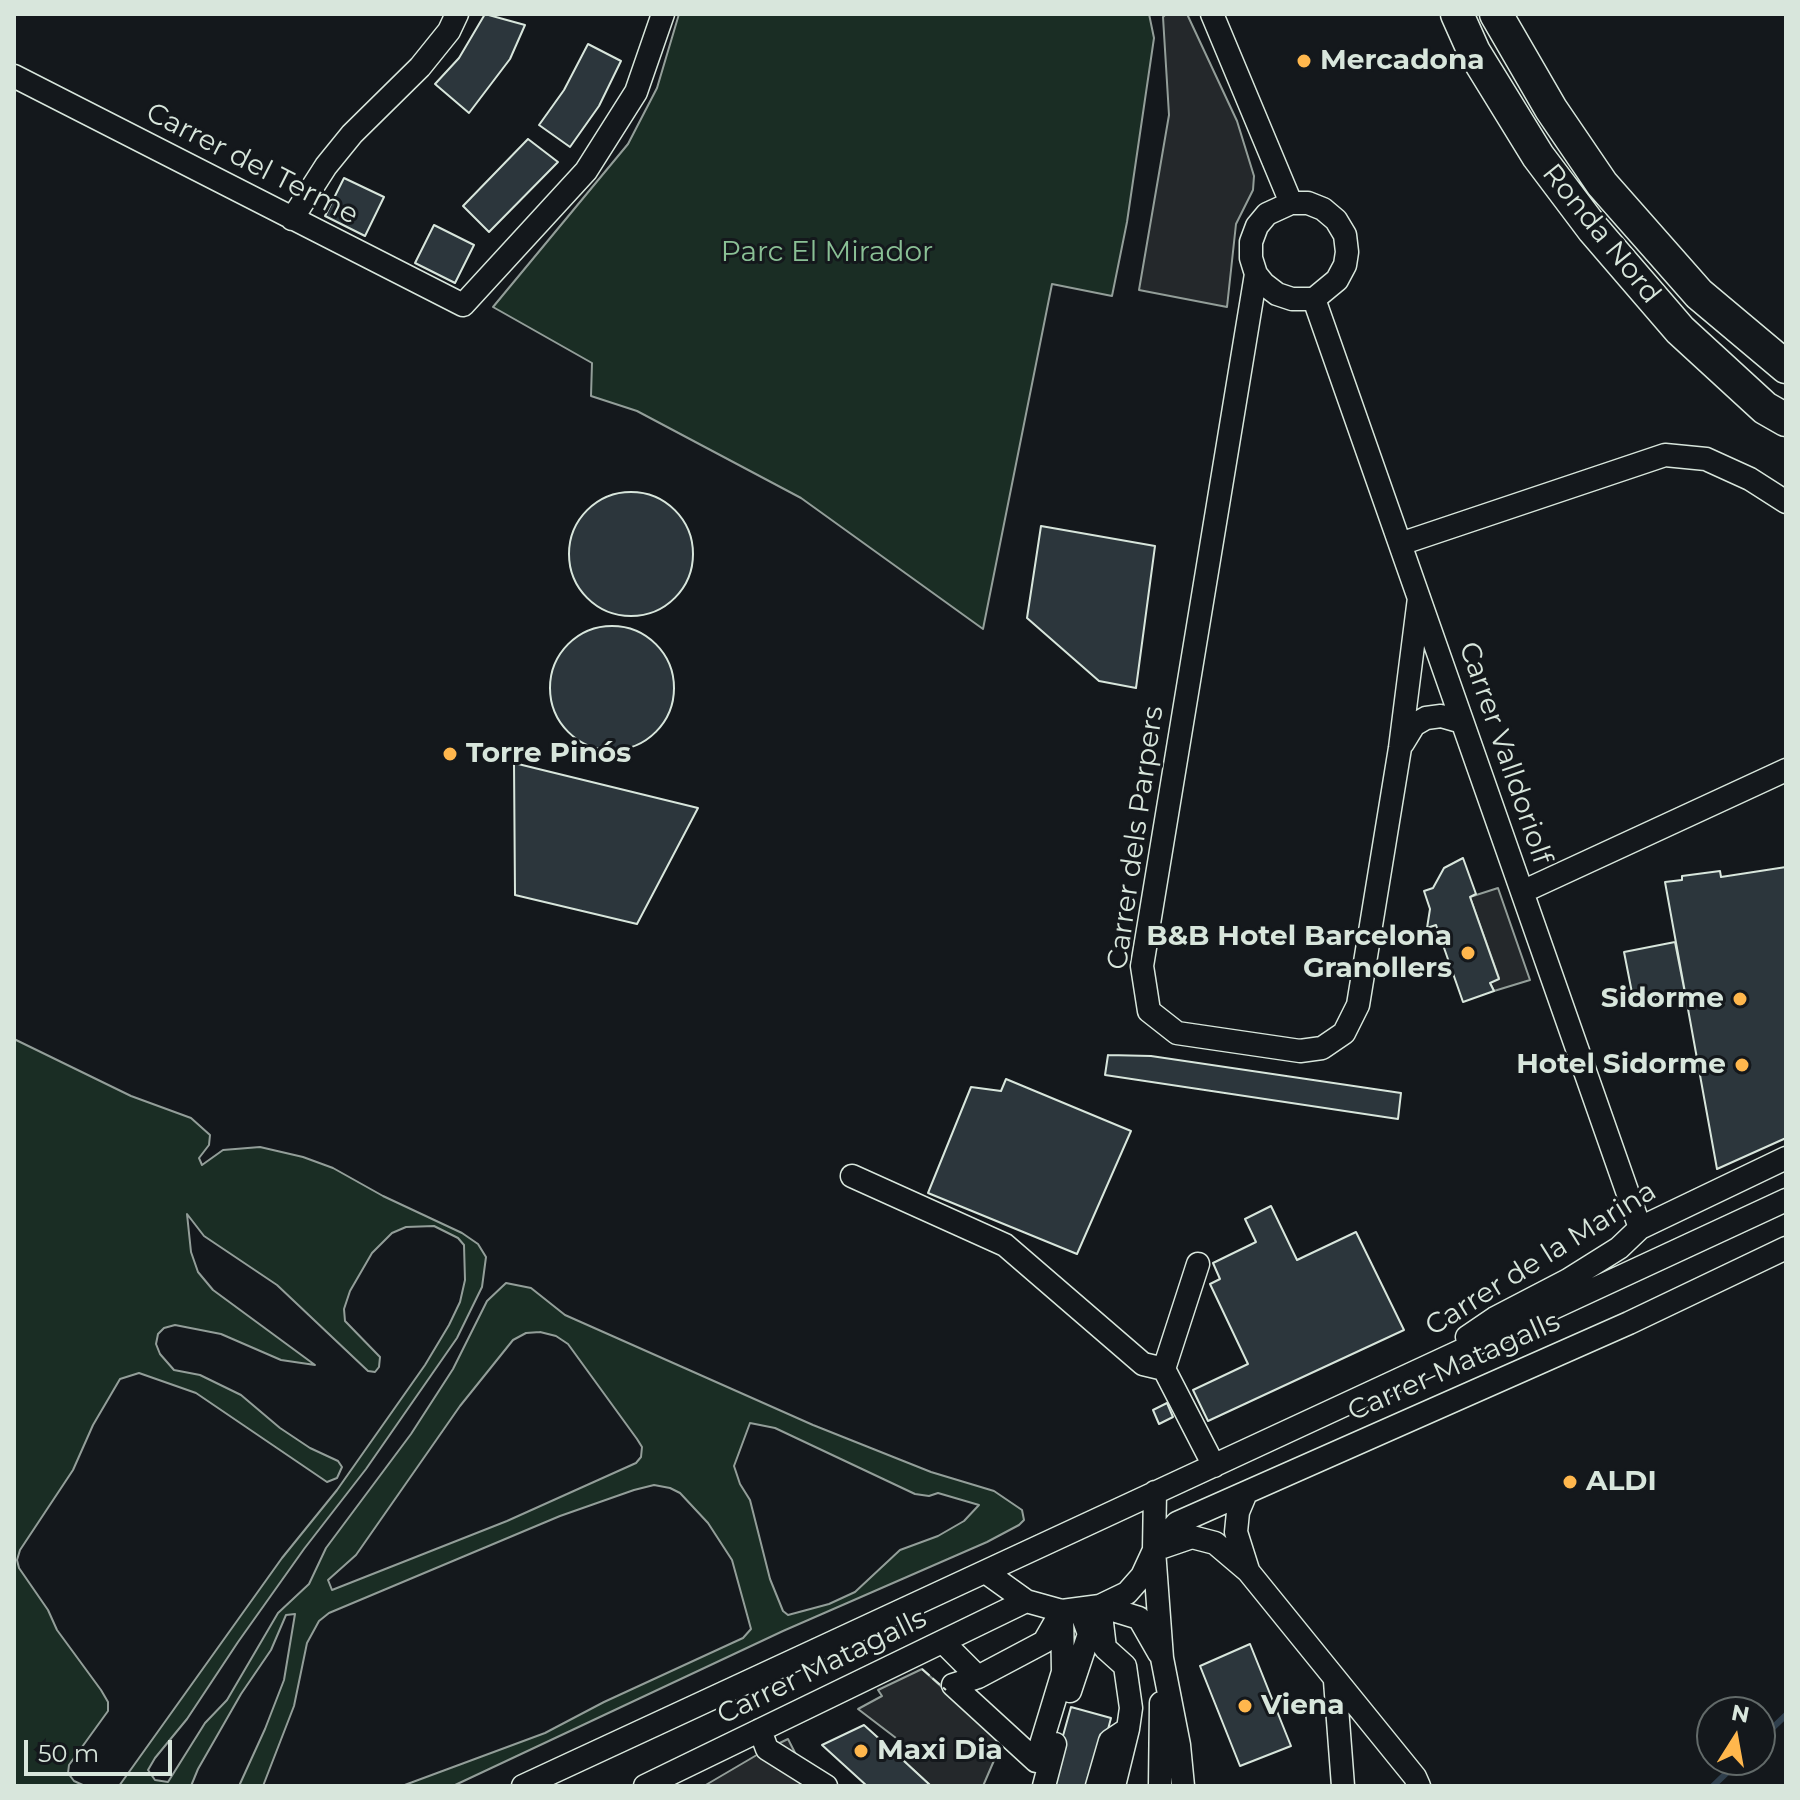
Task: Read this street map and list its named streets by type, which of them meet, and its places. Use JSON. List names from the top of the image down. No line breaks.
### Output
{"streets":{"highway":["Ronda Nord"],"street":["Carrer del Terme","Carrer Valldoriolf","Carrer dels Parpers","Carrer de la Marina","Carrer Matagalls"]},"crossings":[["Carrer Valldoriolf","Carrer dels Parpers"],["Carrer Valldoriolf","Carrer de la Marina"]],"parks":["Parc El Mirador"],"places":["Mercadona","Torre Pinós","B&B Hotel Barcelona Granollers","Sidorme","Hotel Sidorme","ALDI","Viena","Maxi Dia"],"scale_bar":"50 m","north":"top"}
